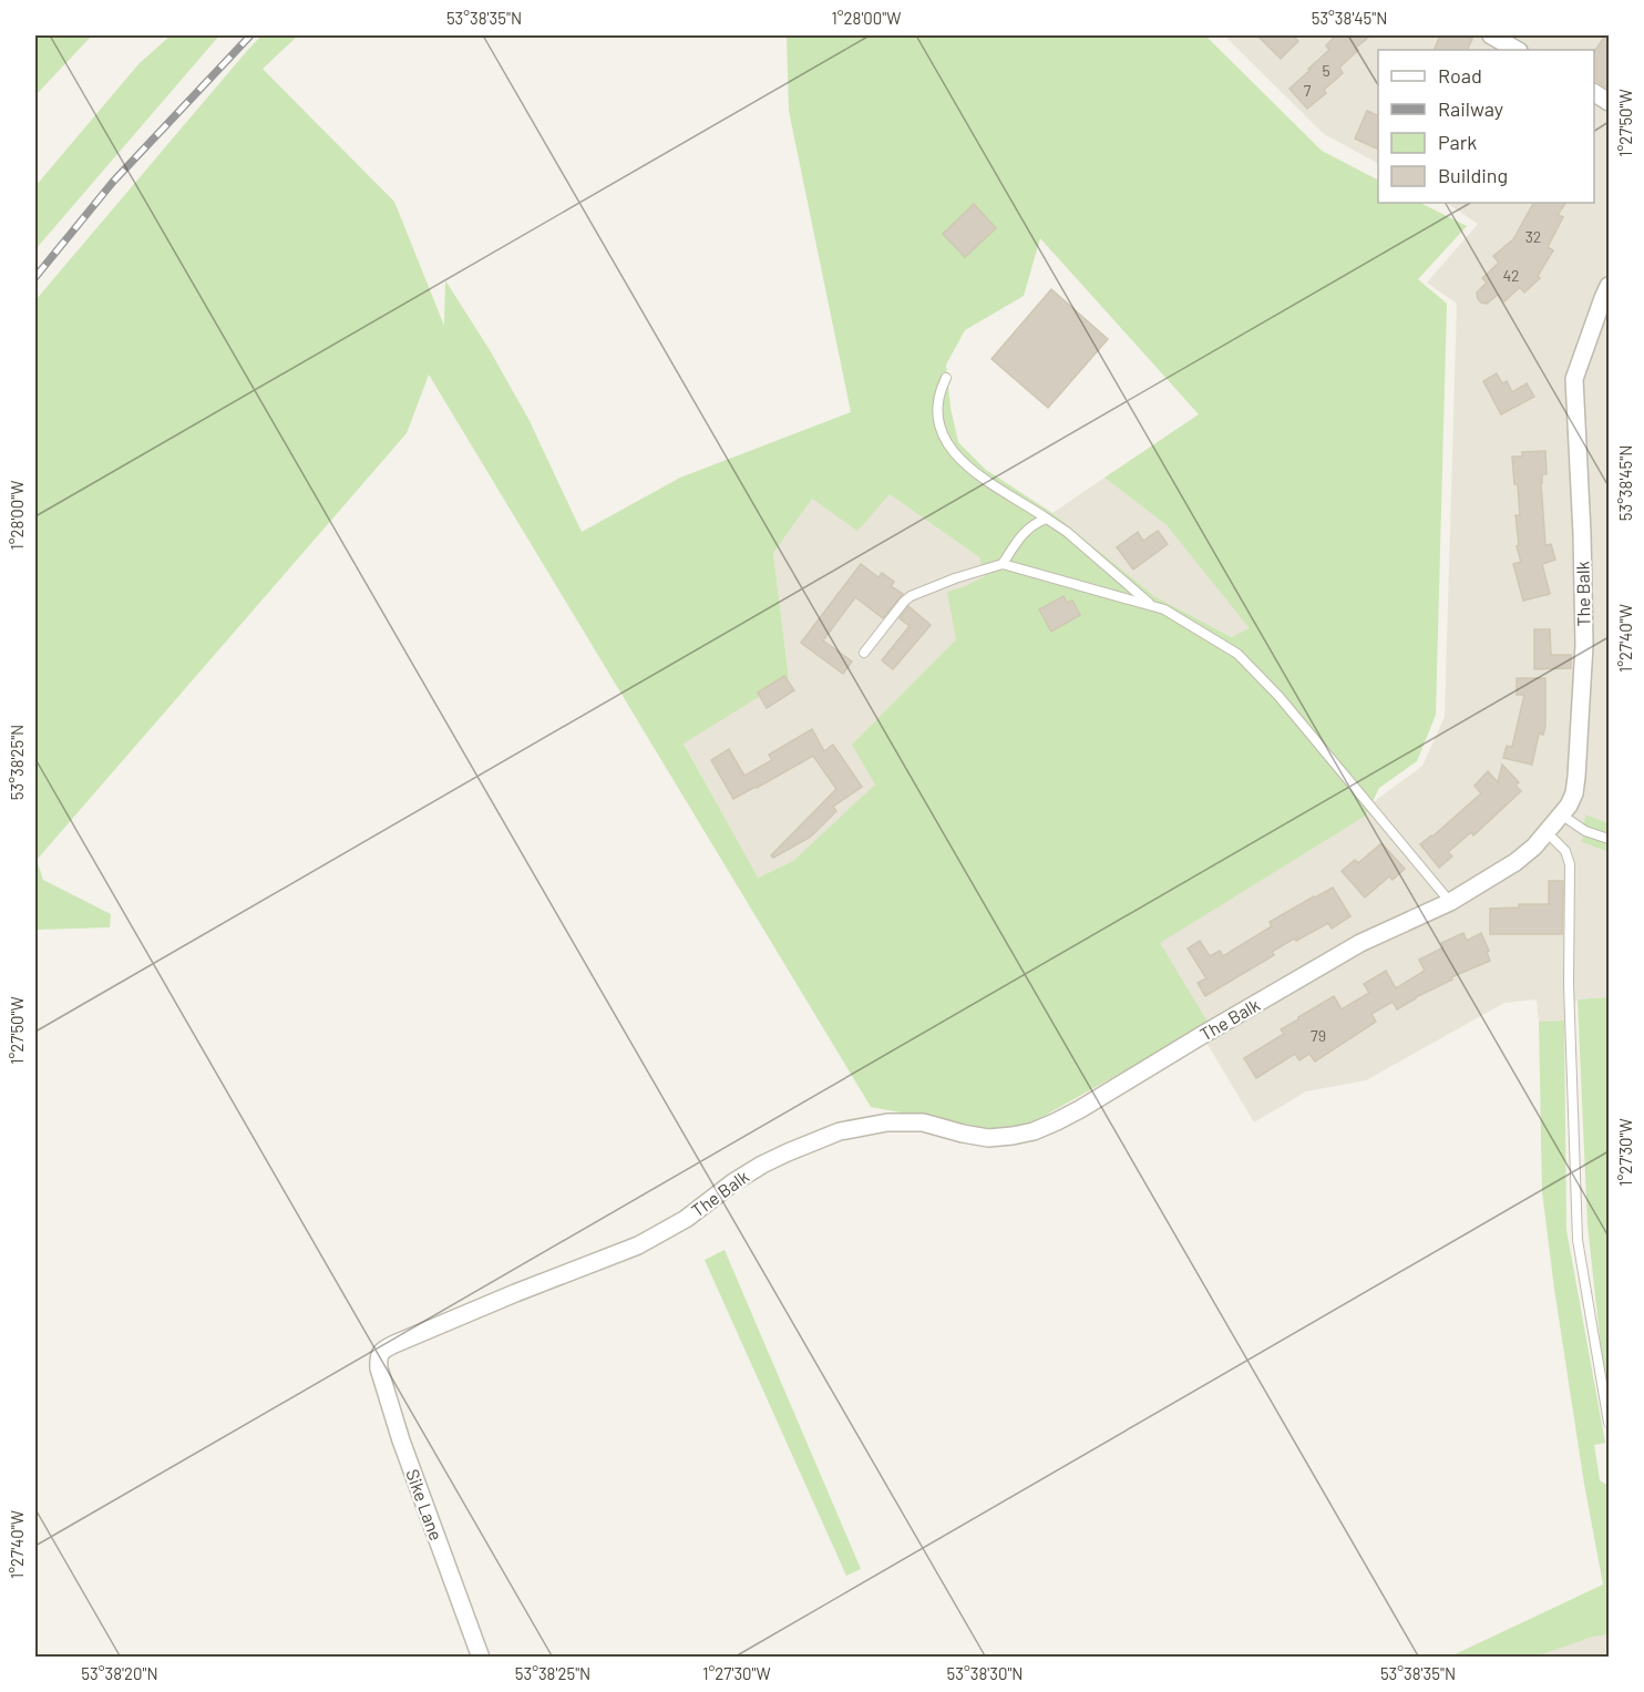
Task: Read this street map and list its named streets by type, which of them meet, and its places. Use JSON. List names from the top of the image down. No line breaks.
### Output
{"streets":{"street":["The Balk","Sike Lane"]},"crossings":[["The Balk","Sike Lane"]],"house_numbers":["5","7","32","42","79"],"legend":["Road","Railway","Park","Building"],"coordinates":["53°38'35\"N","1°28'00\"W","53°38'45\"N","1°27'50\"W","1°27'40\"W","53°38'25\"N","1°27'30\"W","53°38'20\"N","53°38'30\"N"]}
